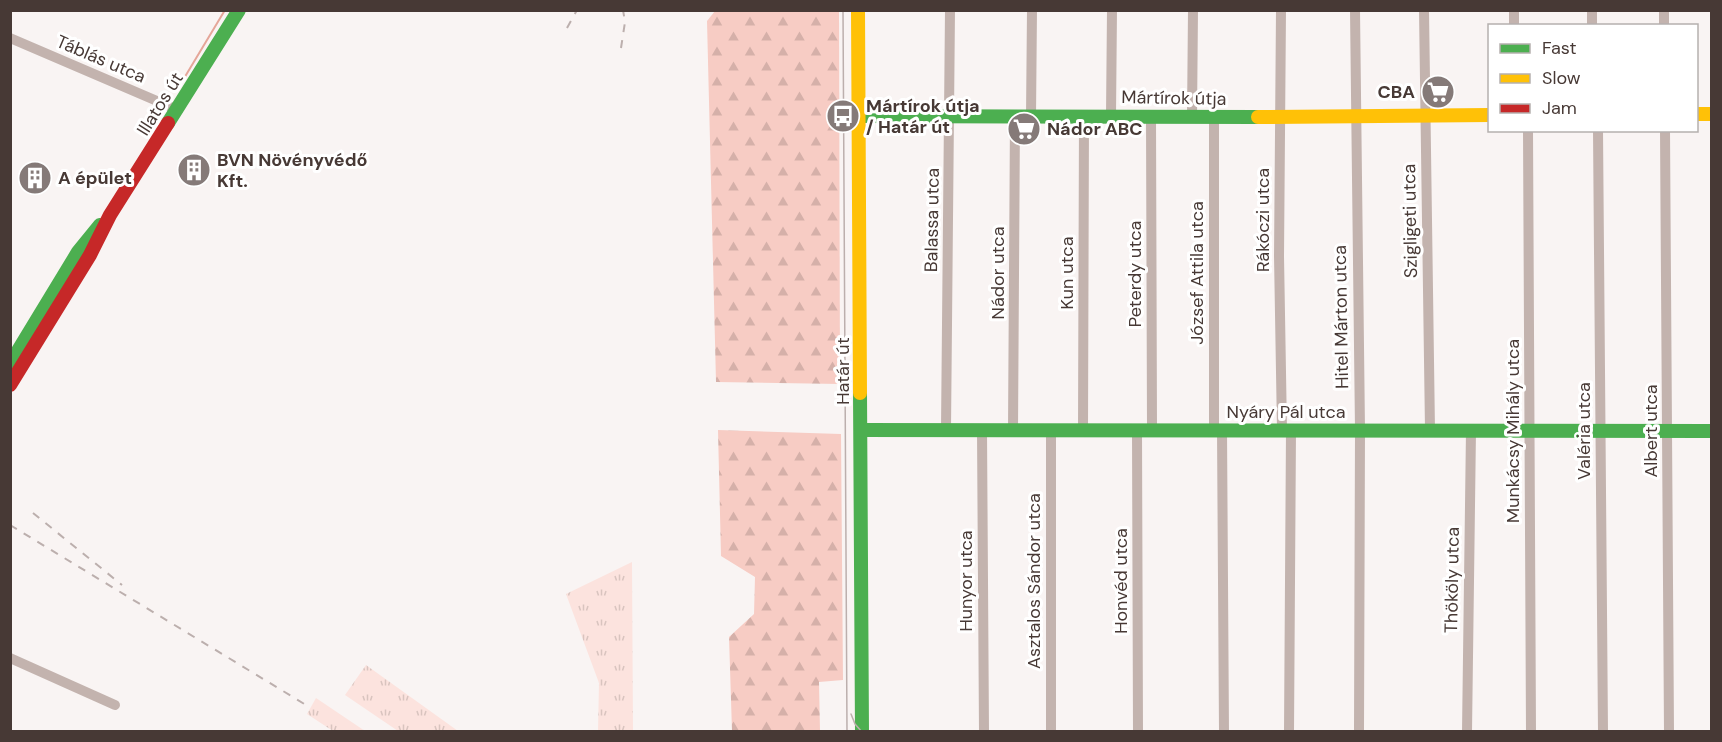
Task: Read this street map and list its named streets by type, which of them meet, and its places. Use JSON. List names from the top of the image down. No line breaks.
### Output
{"streets":{"street":["Táblás utca","Mártírok útja","Illatos út","Balassa utca","Rákóczi utca","Szigligeti utca","Nádor utca","Kun utca","József Attila utca","Peterdy utca","Hitel Márton utca","Határ út","Nyáry Pál utca","Munkácsy Mihály utca","Valéria utca","Albert utca","Thököly utca","Hunyor utca","Asztalos Sándor utca","Honvéd utca"]},"crossings":[["Táblás utca","Illatos út"],["Mártírok útja","Balassa utca"],["Mártírok útja","Rákóczi utca"],["Mártírok útja","Szigligeti utca"],["Mártírok útja","Nádor utca"],["Mártírok útja","Kun utca"],["Mártírok útja","József Attila utca"],["Mártírok útja","Peterdy utca"],["Mártírok útja","Hitel Márton utca"],["Mártírok útja","Határ út"],["Balassa utca","Nyáry Pál utca"],["Rákóczi utca","Nyáry Pál utca"],["Szigligeti utca","Nyáry Pál utca"],["Nádor utca","Nyáry Pál utca"],["Kun utca","Nyáry Pál utca"],["József Attila utca","Nyáry Pál utca"],["Peterdy utca","Nyáry Pál utca"],["Hitel Márton utca","Nyáry Pál utca"],["Határ út","Nyáry Pál utca"],["Nyáry Pál utca","Munkácsy Mihály utca"],["Nyáry Pál utca","Valéria utca"],["Nyáry Pál utca","Albert utca"],["Nyáry Pál utca","Thököly utca"],["Nyáry Pál utca","Hunyor utca"],["Nyáry Pál utca","Asztalos Sándor utca"],["Nyáry Pál utca","Honvéd utca"]],"places":{"supermarket":["CBA","Nádor ABC"],"bus stop":["Mártírok útja / Határ út"],"building":["BVN Növényvédő Kft.","A épület"]},"legend":["Fast","Slow","Jam"]}
